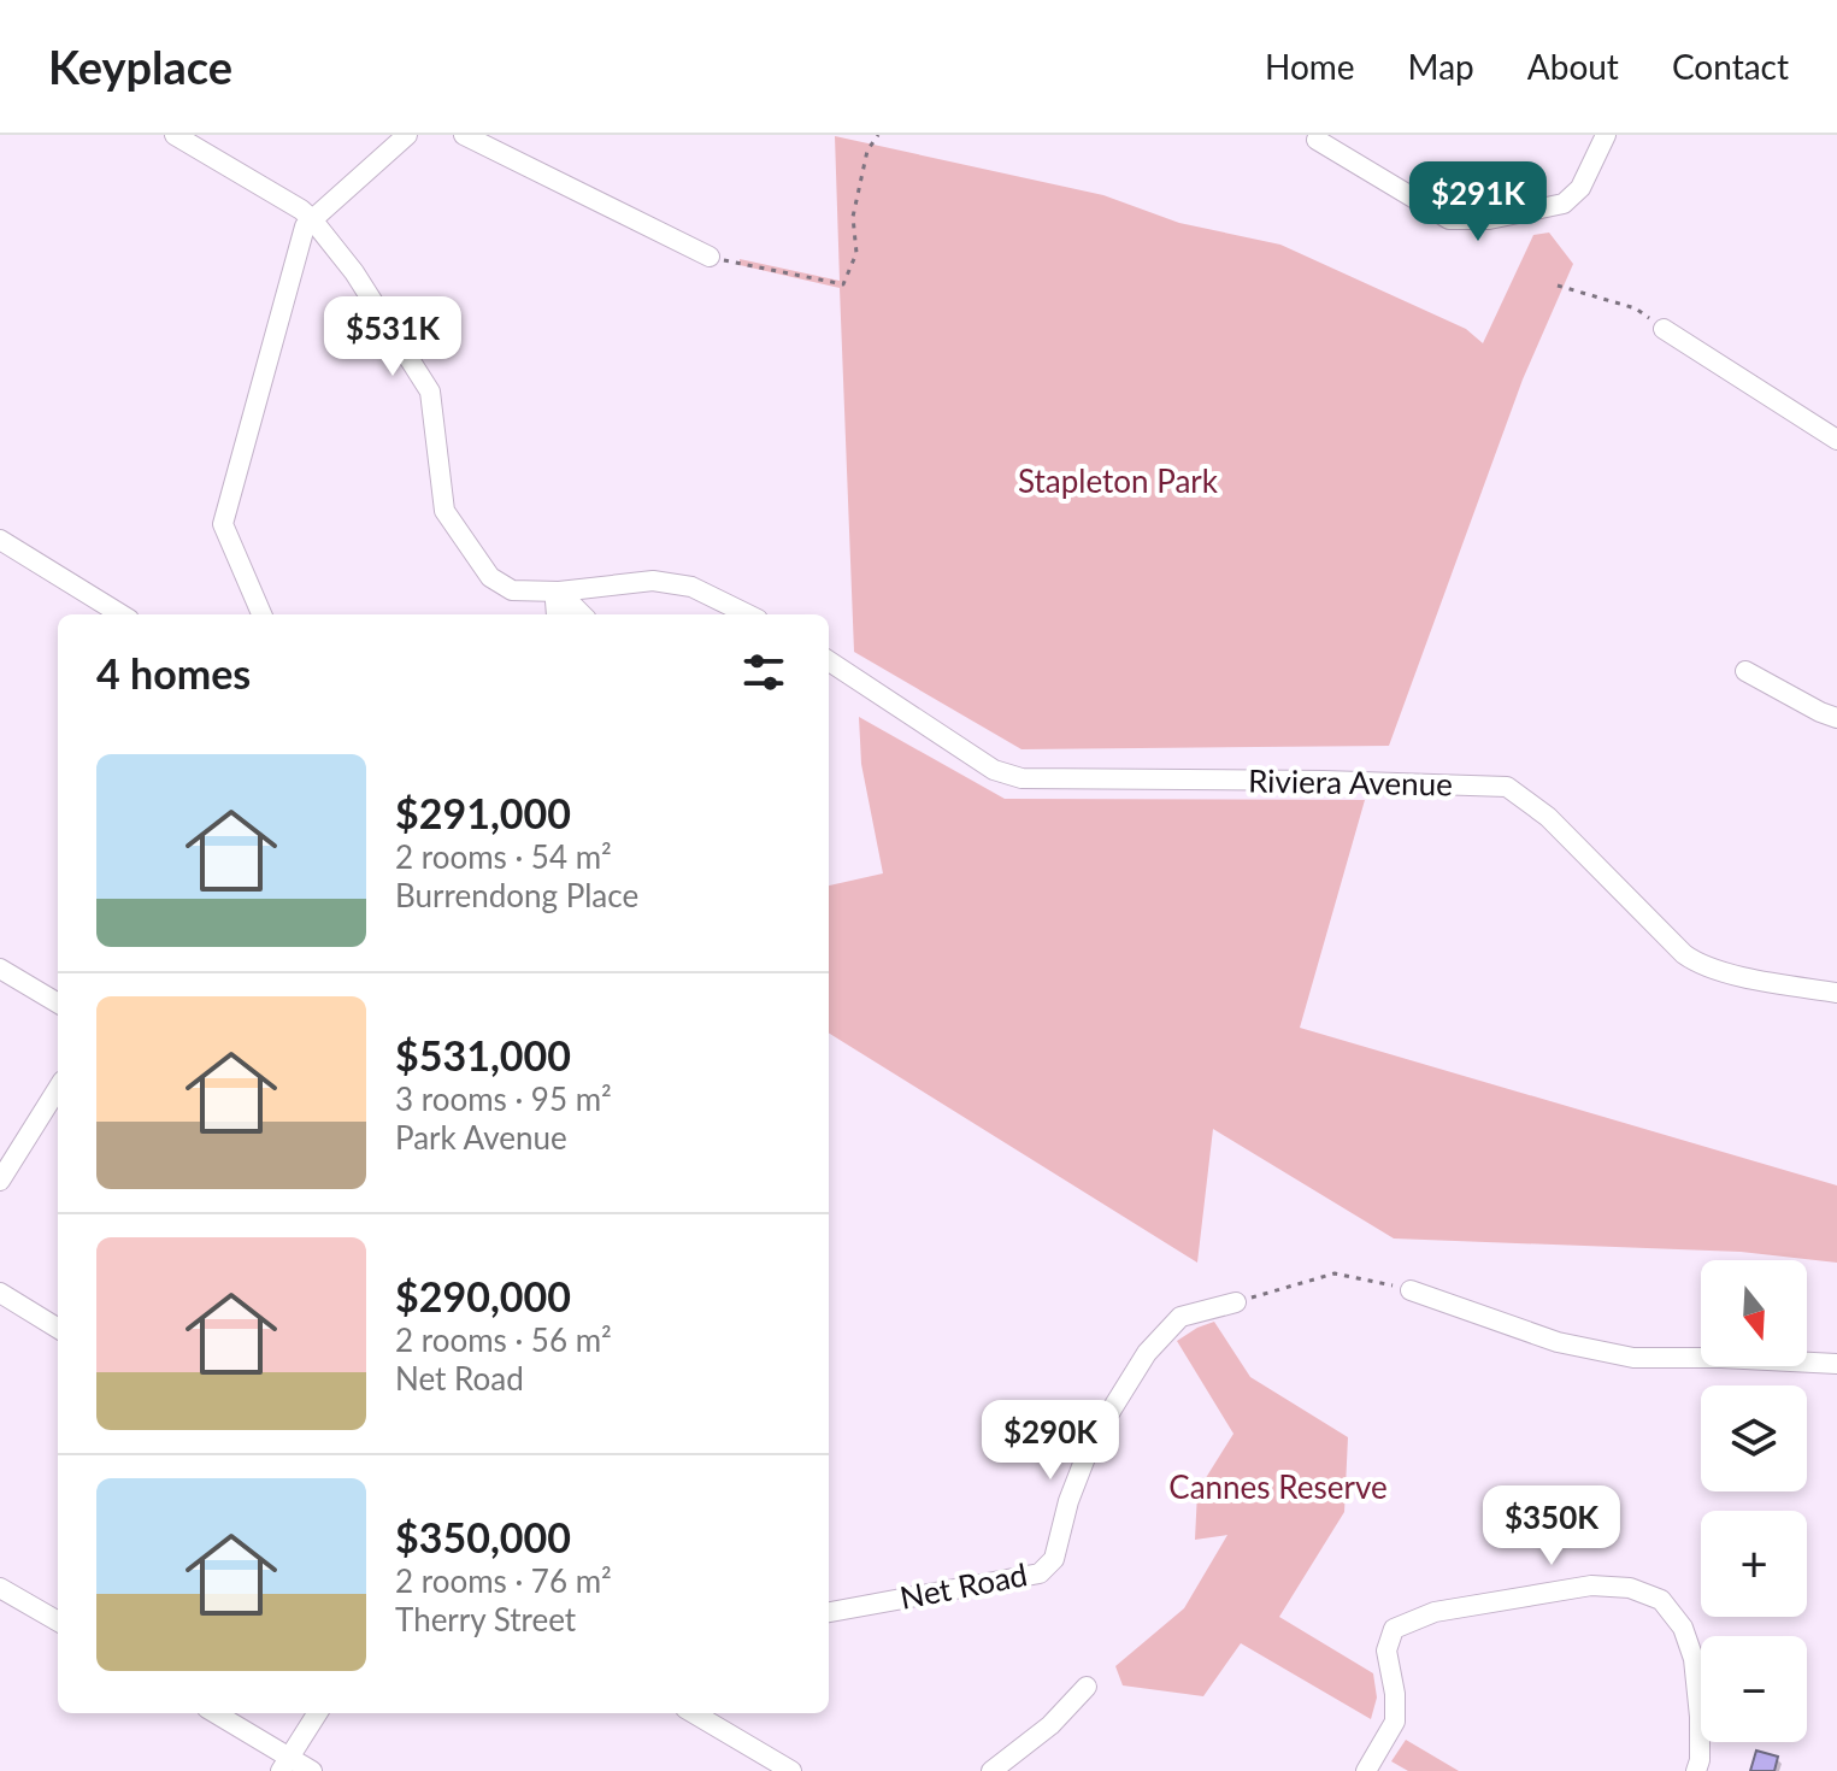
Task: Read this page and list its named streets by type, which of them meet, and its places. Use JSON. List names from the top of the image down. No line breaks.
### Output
{"streets":{"street":["Riviera Avenue","Net Road"]},"parks":["Stapleton Park","Cannes Reserve"],"north":"bottom","page":{"header":"Keyplace","nav":["Home","Map","About","Contact"],"price":["$291K","$531K","$290K","$350K"],"heading":"4 homes","list":[{"name":"$291,000","note":"2 rooms · 54 m² · Burrendong Place"},{"name":"$531,000","note":"3 rooms · 95 m² · Park Avenue"},{"name":"$290,000","note":"2 rooms · 56 m² · Net Road"},{"name":"$350,000","note":"2 rooms · 76 m² · Therry Street"}],"map_buttons":["+","−"]}}
